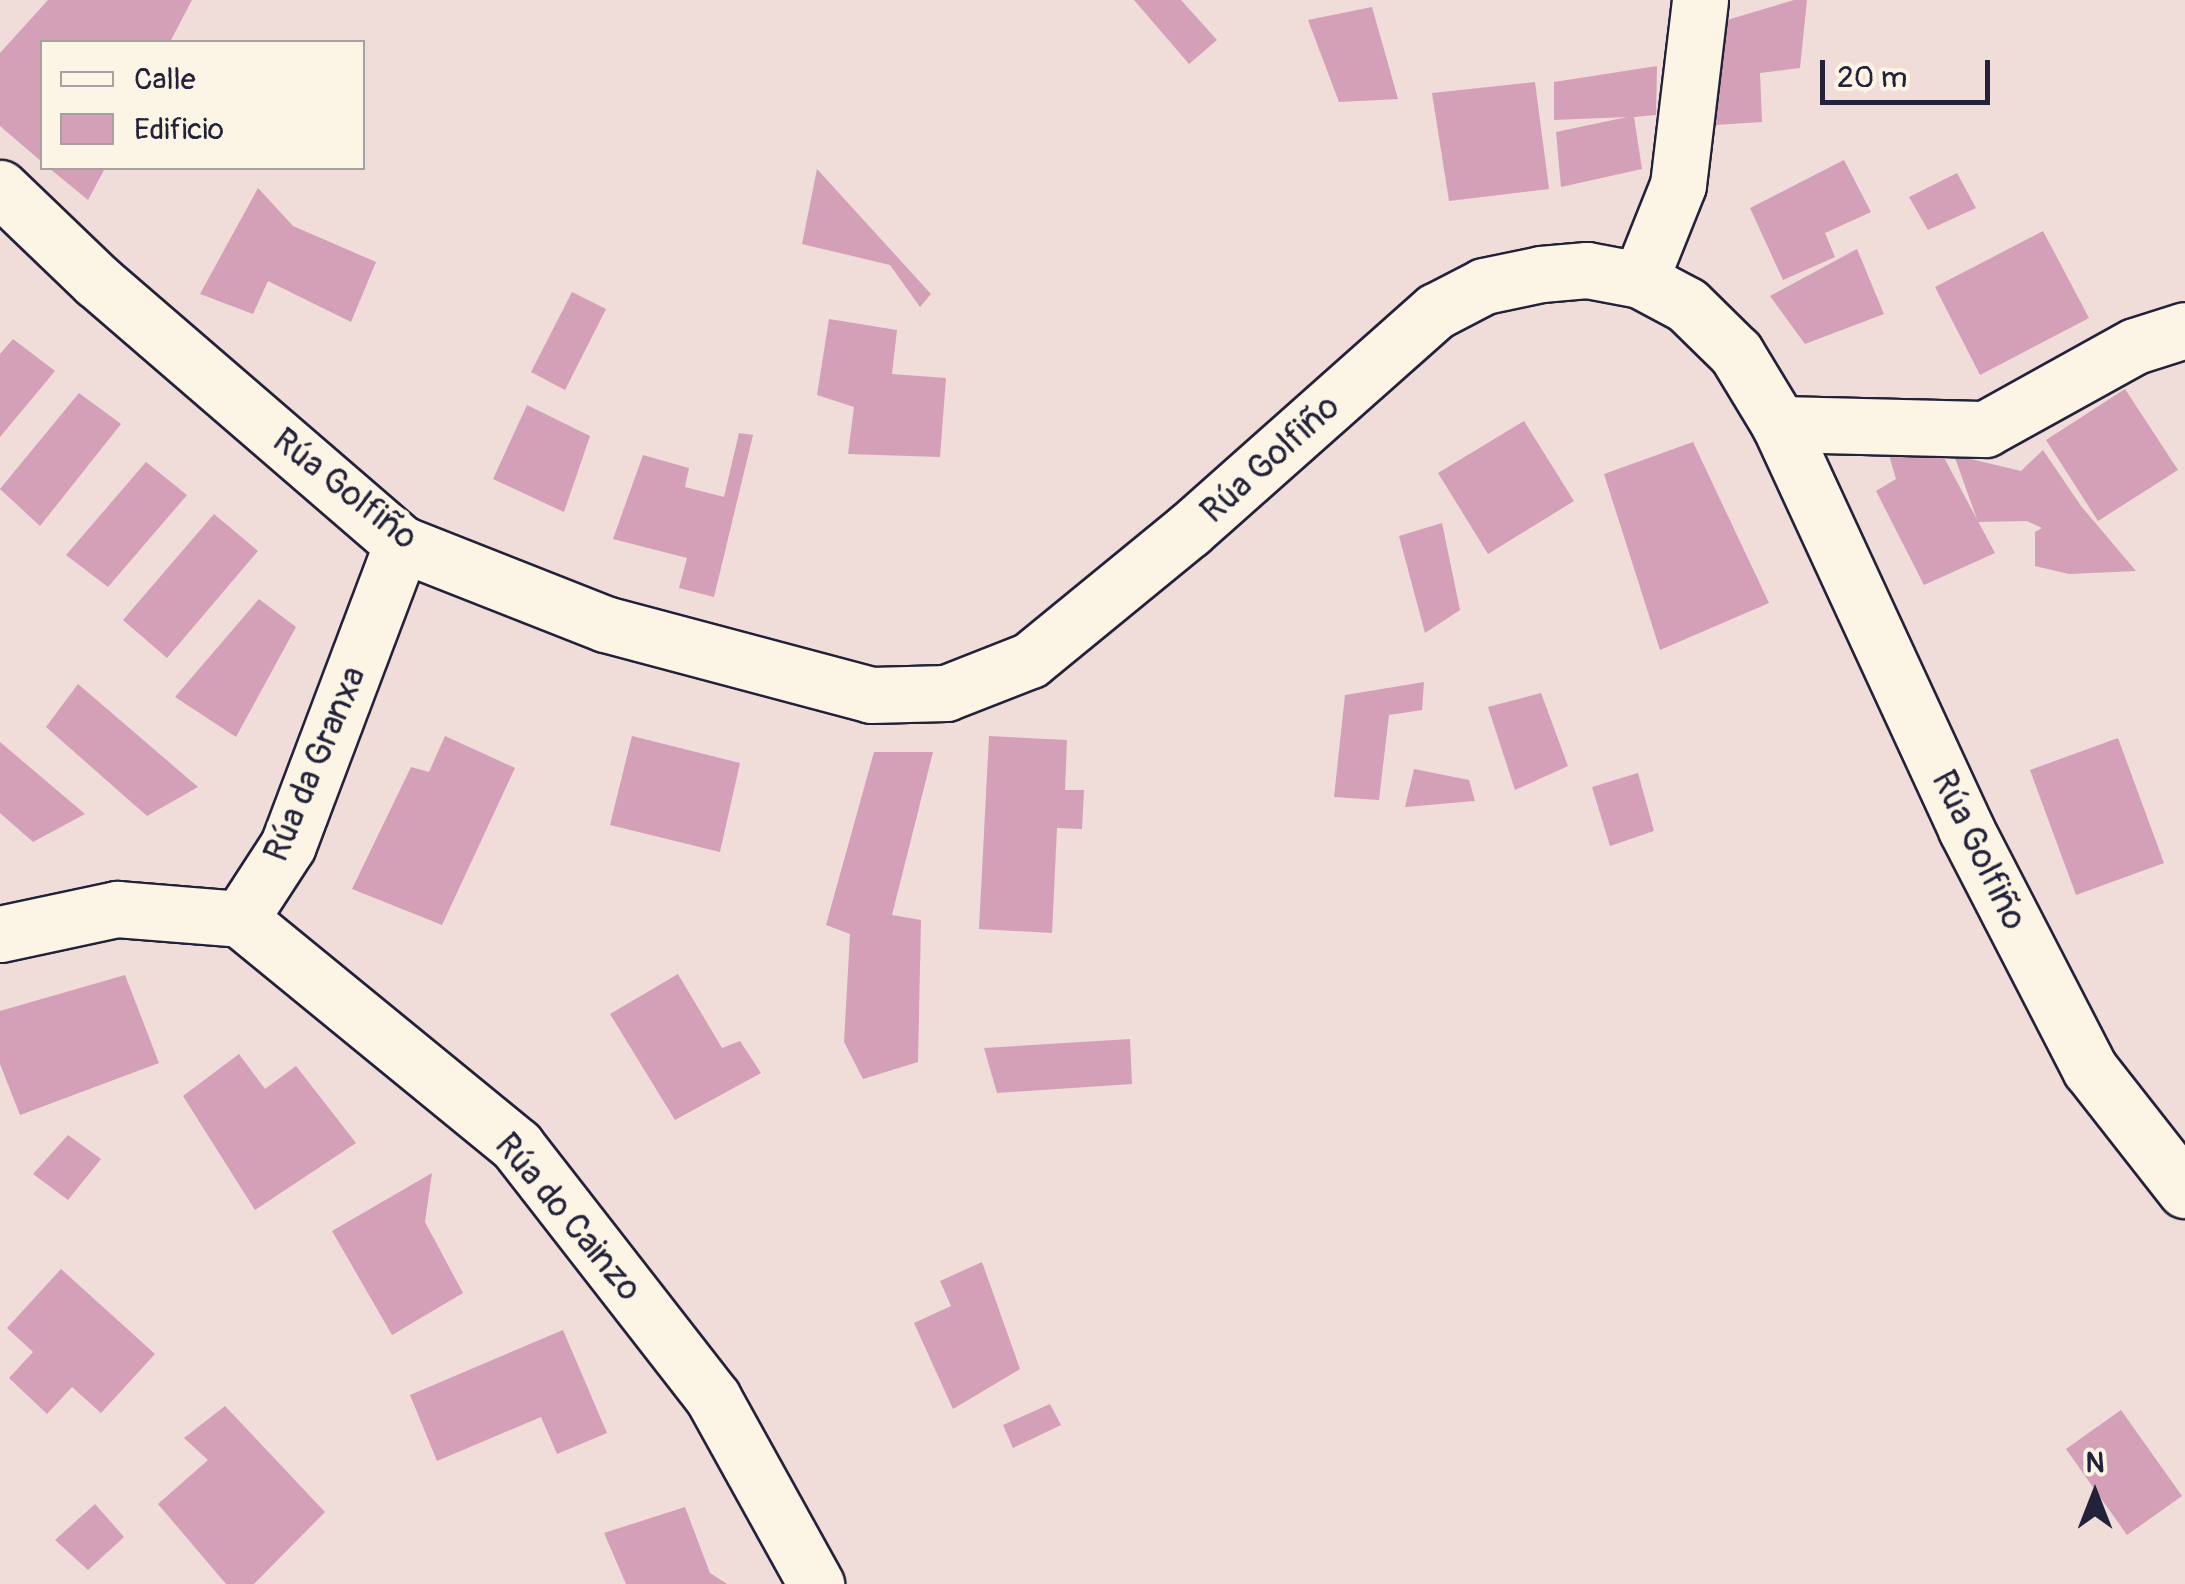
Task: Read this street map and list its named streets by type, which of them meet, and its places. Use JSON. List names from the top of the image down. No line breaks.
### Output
{"streets":{"main road":["Rúa Golfiño","Rúa da Granxa","Rúa do Cainzo"]},"crossings":[["Rúa Golfiño","Rúa da Granxa"],["Rúa da Granxa","Rúa do Cainzo"]],"legend":["Calle","Edificio"],"scale_bar":"20 m","north":"top"}
